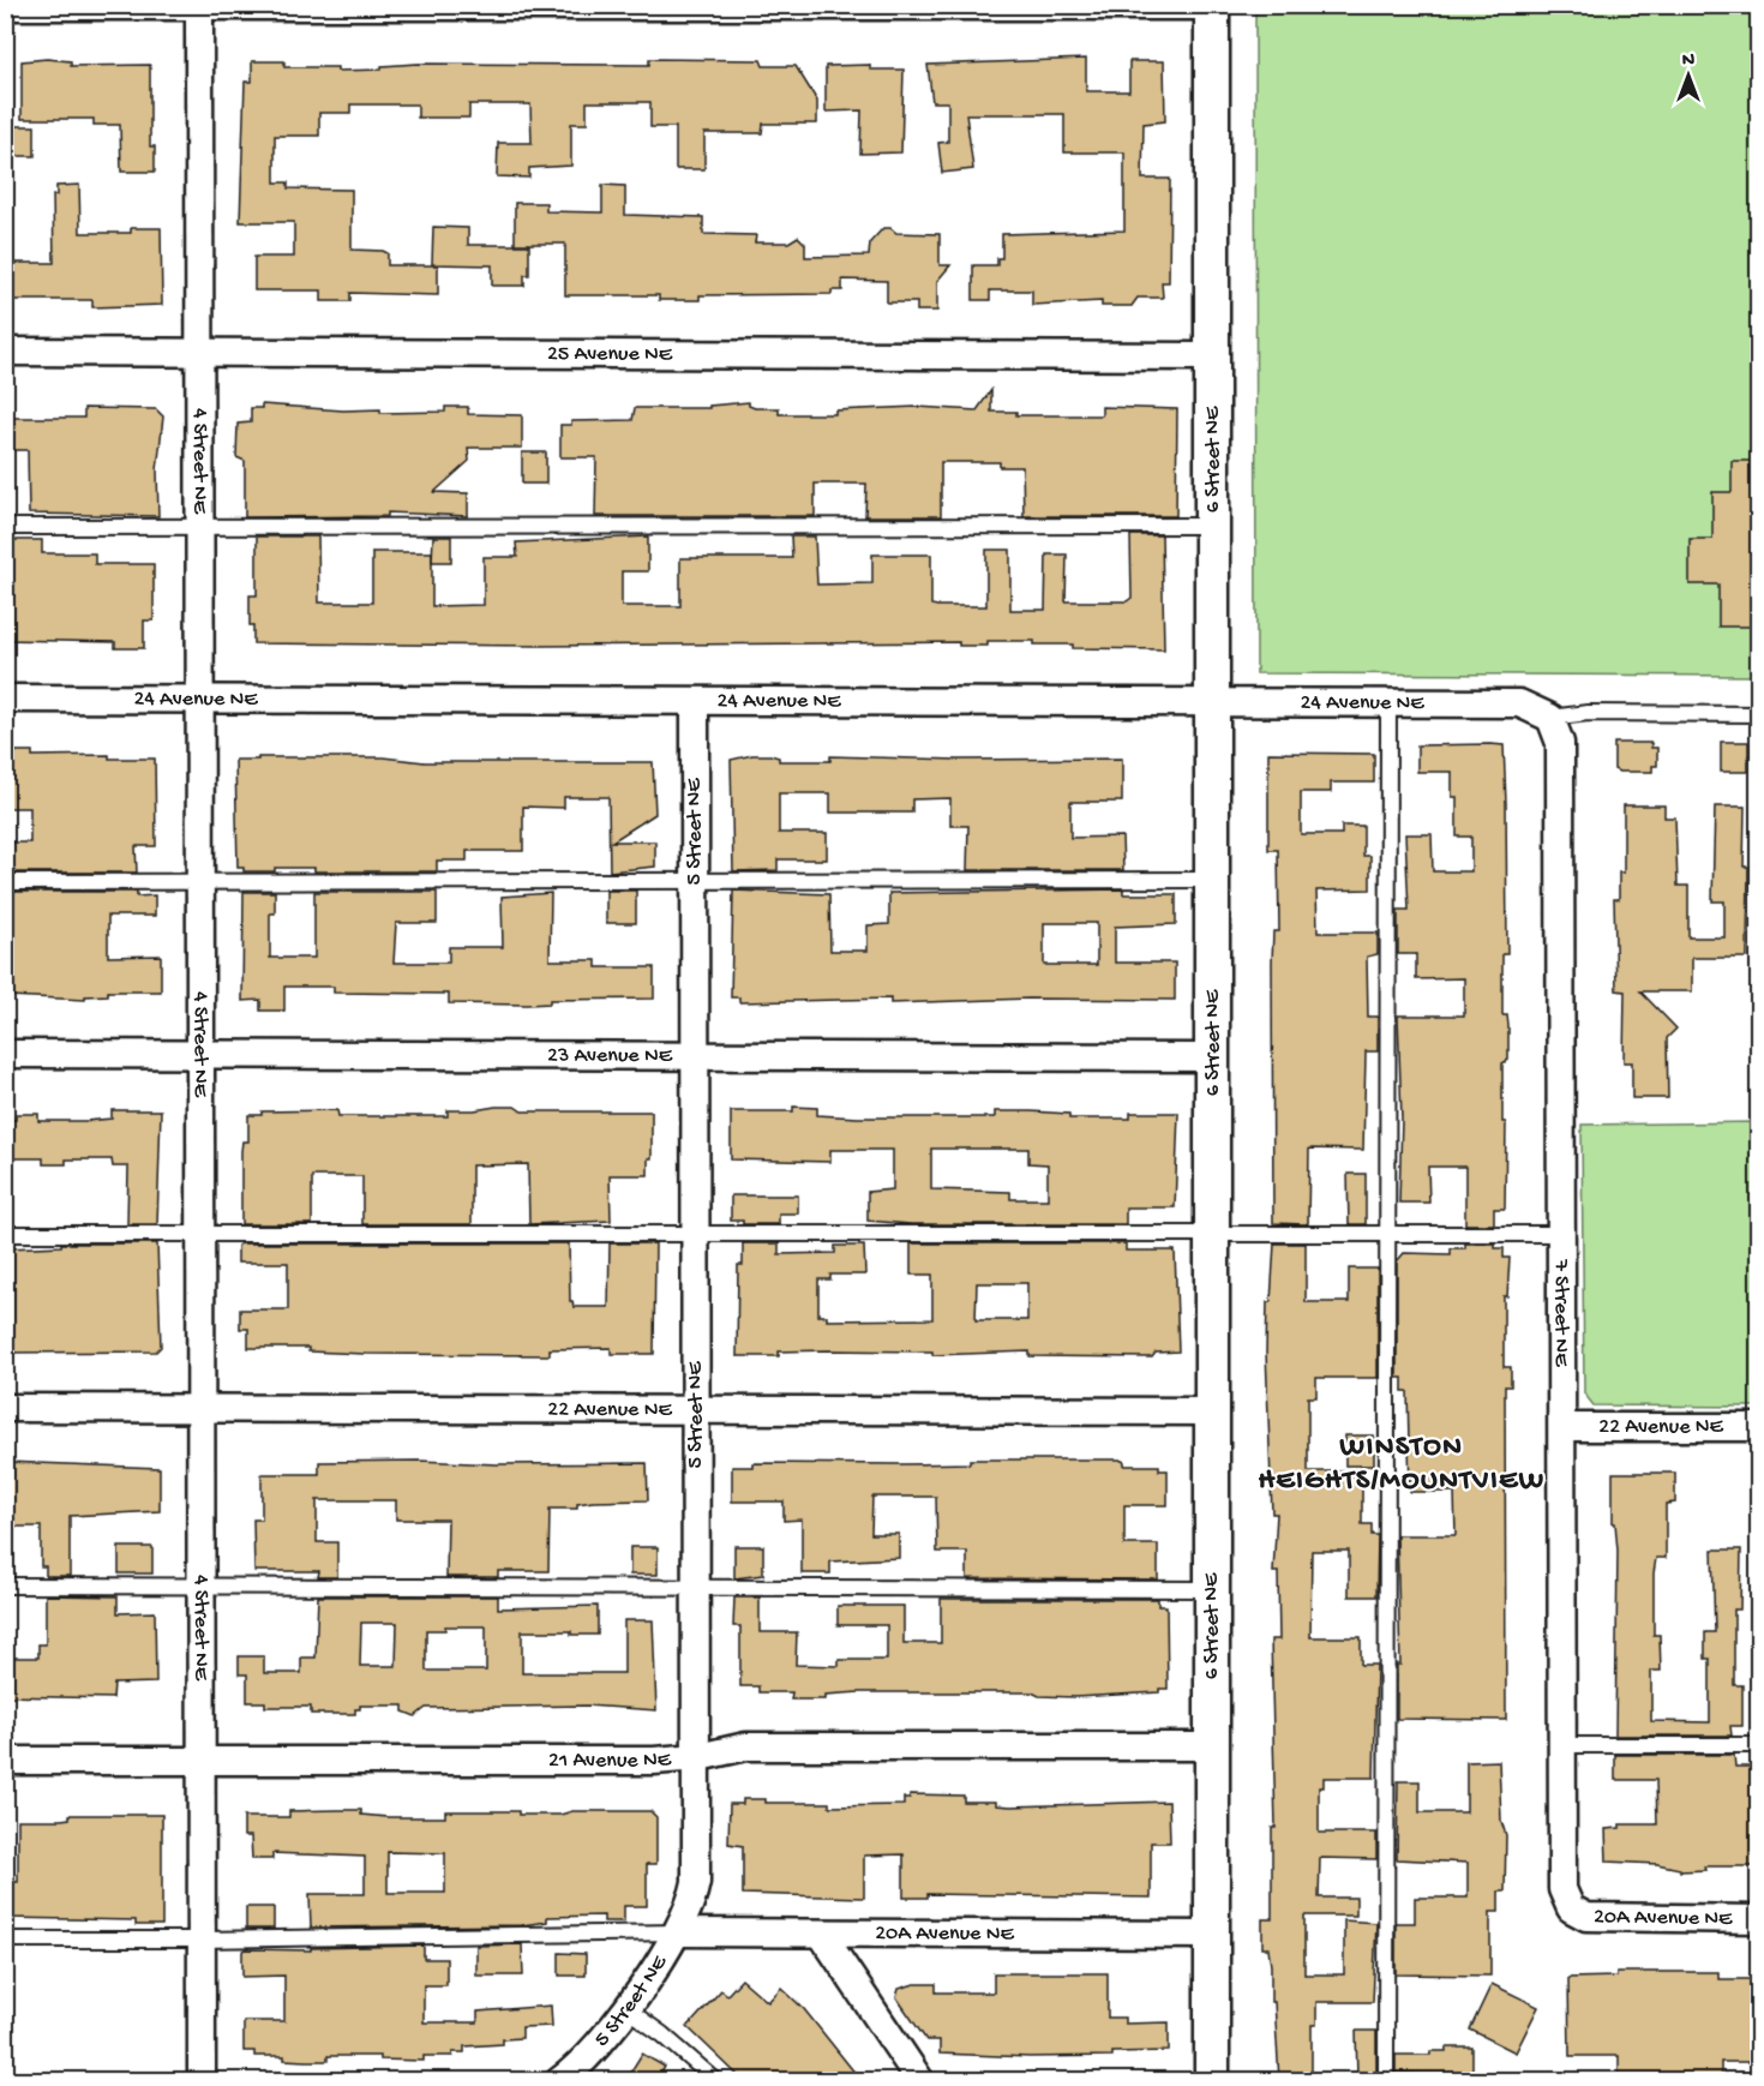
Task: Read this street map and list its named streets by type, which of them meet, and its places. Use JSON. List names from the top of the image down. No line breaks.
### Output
{"streets":{"street":["25 Avenue NE","4 Street NE","6 Street NE","24 Avenue NE","5 Street NE","23 Avenue NE","7 Street NE","22 Avenue NE","21 Avenue NE","20A Avenue NE"]},"crossings":[["25 Avenue NE","4 Street NE"],["25 Avenue NE","6 Street NE"],["4 Street NE","24 Avenue NE"],["4 Street NE","23 Avenue NE"],["4 Street NE","22 Avenue NE"],["4 Street NE","21 Avenue NE"],["6 Street NE","24 Avenue NE"],["6 Street NE","23 Avenue NE"],["6 Street NE","22 Avenue NE"],["6 Street NE","21 Avenue NE"],["6 Street NE","20A Avenue NE"],["24 Avenue NE","5 Street NE"],["24 Avenue NE","7 Street NE"],["5 Street NE","23 Avenue NE"],["5 Street NE","22 Avenue NE"],["5 Street NE","21 Avenue NE"],["5 Street NE","20A Avenue NE"],["7 Street NE","22 Avenue NE"],["7 Street NE","20A Avenue NE"]],"districts":["WINSTON HEIGHTS/MOUNTVIEW"],"north":"top"}
